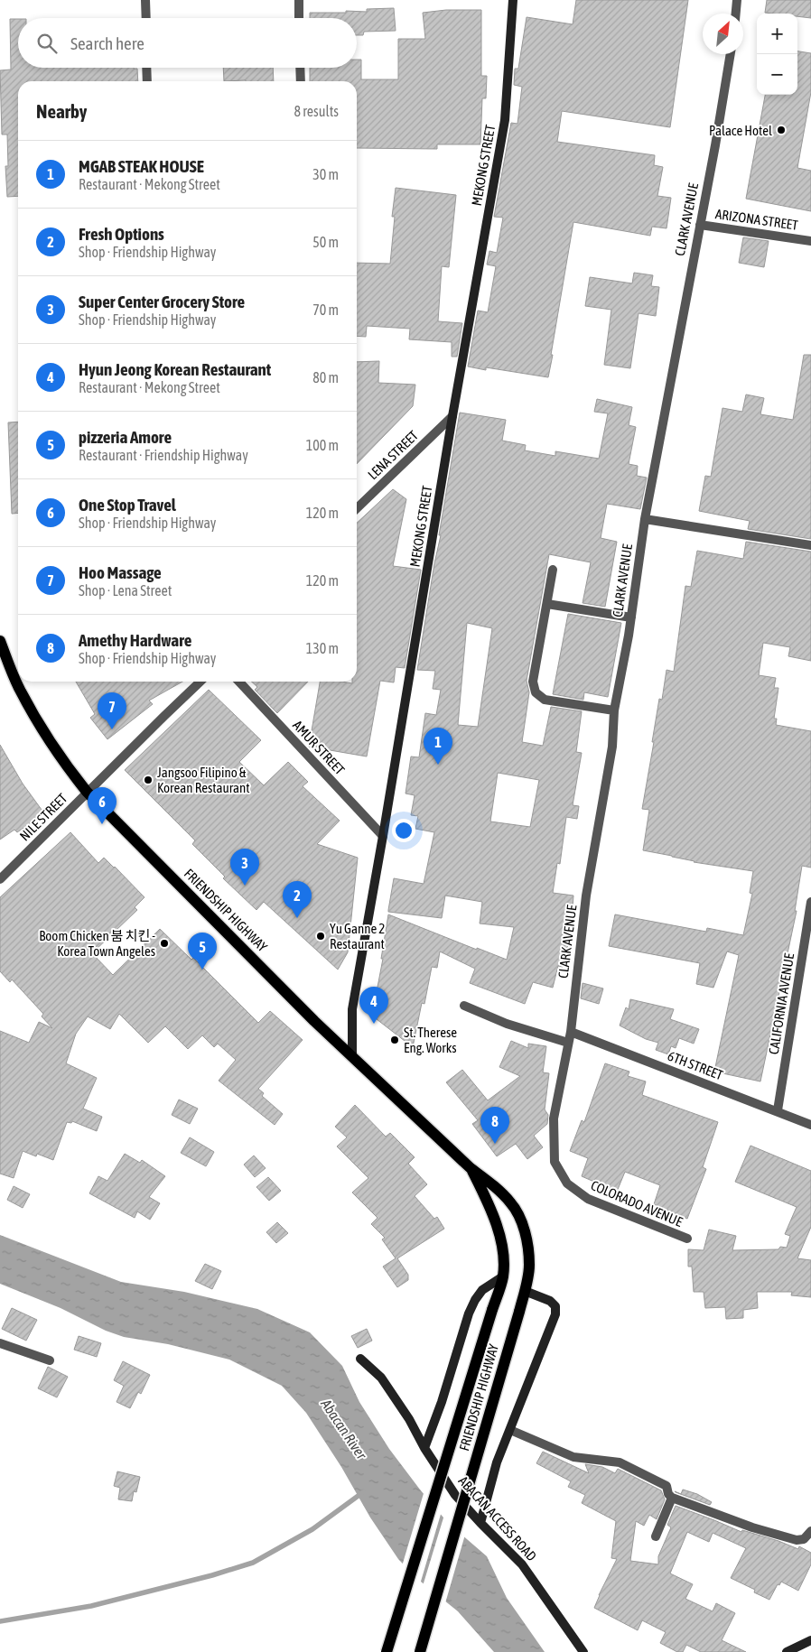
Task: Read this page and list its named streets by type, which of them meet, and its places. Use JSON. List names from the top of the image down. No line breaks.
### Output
{"streets":{"main road":["FRIENDSHIP HIGHWAY"],"street":["MEKONG STREET","CLARK AVENUE","ARIZONA STREET","LENA STREET","AMUR STREET","NILE STREET","CALIFORNIA AVENUE","6TH STREET","COLORADO AVENUE","ABACAN ACCESS ROAD"]},"crossings":[["MEKONG STREET","LENA STREET"],["MEKONG STREET","AMUR STREET"],["MEKONG STREET","FRIENDSHIP HIGHWAY"],["CLARK AVENUE","ARIZONA STREET"],["CLARK AVENUE","6TH STREET"],["CLARK AVENUE","COLORADO AVENUE"],["NILE STREET","FRIENDSHIP HIGHWAY"],["CALIFORNIA AVENUE","6TH STREET"]],"water":["Abacan River"],"places":["Palace Hotel","Jangsoo Filipino & Korean Restaurant","Yu Ganne 2 Restaurant","Boom Chicken 붐 치킨 - Korea Town Angeles","St. Therese Eng. Works"],"north":"top right","page":{"map_buttons":["+","−"],"search":"Search here","heading":["Nearby","8 results"],"list":[{"mark":"1","name":"MGAB STEAK HOUSE","note":"Restaurant · Mekong Street","value":"30 m"},{"mark":"2","name":"Fresh Options","note":"Shop · Friendship Highway","value":"50 m"},{"mark":"3","name":"Super Center Grocery Store","note":"Shop · Friendship Highway","value":"70 m"},{"mark":"4","name":"Hyun Jeong Korean Restaurant","note":"Restaurant · Mekong Street","value":"80 m"},{"mark":"5","name":"pizzeria Amore","note":"Restaurant · Friendship Highway","value":"100 m"},{"mark":"6","name":"One Stop Travel","note":"Shop · Friendship Highway","value":"120 m"},{"mark":"7","name":"Hoo Massage","note":"Shop · Lena Street","value":"120 m"},{"mark":"8","name":"Amethy Hardware","note":"Shop · Friendship Highway","value":"130 m"}],"pins":["7","1","6","3","2","5","4","8"]}}
